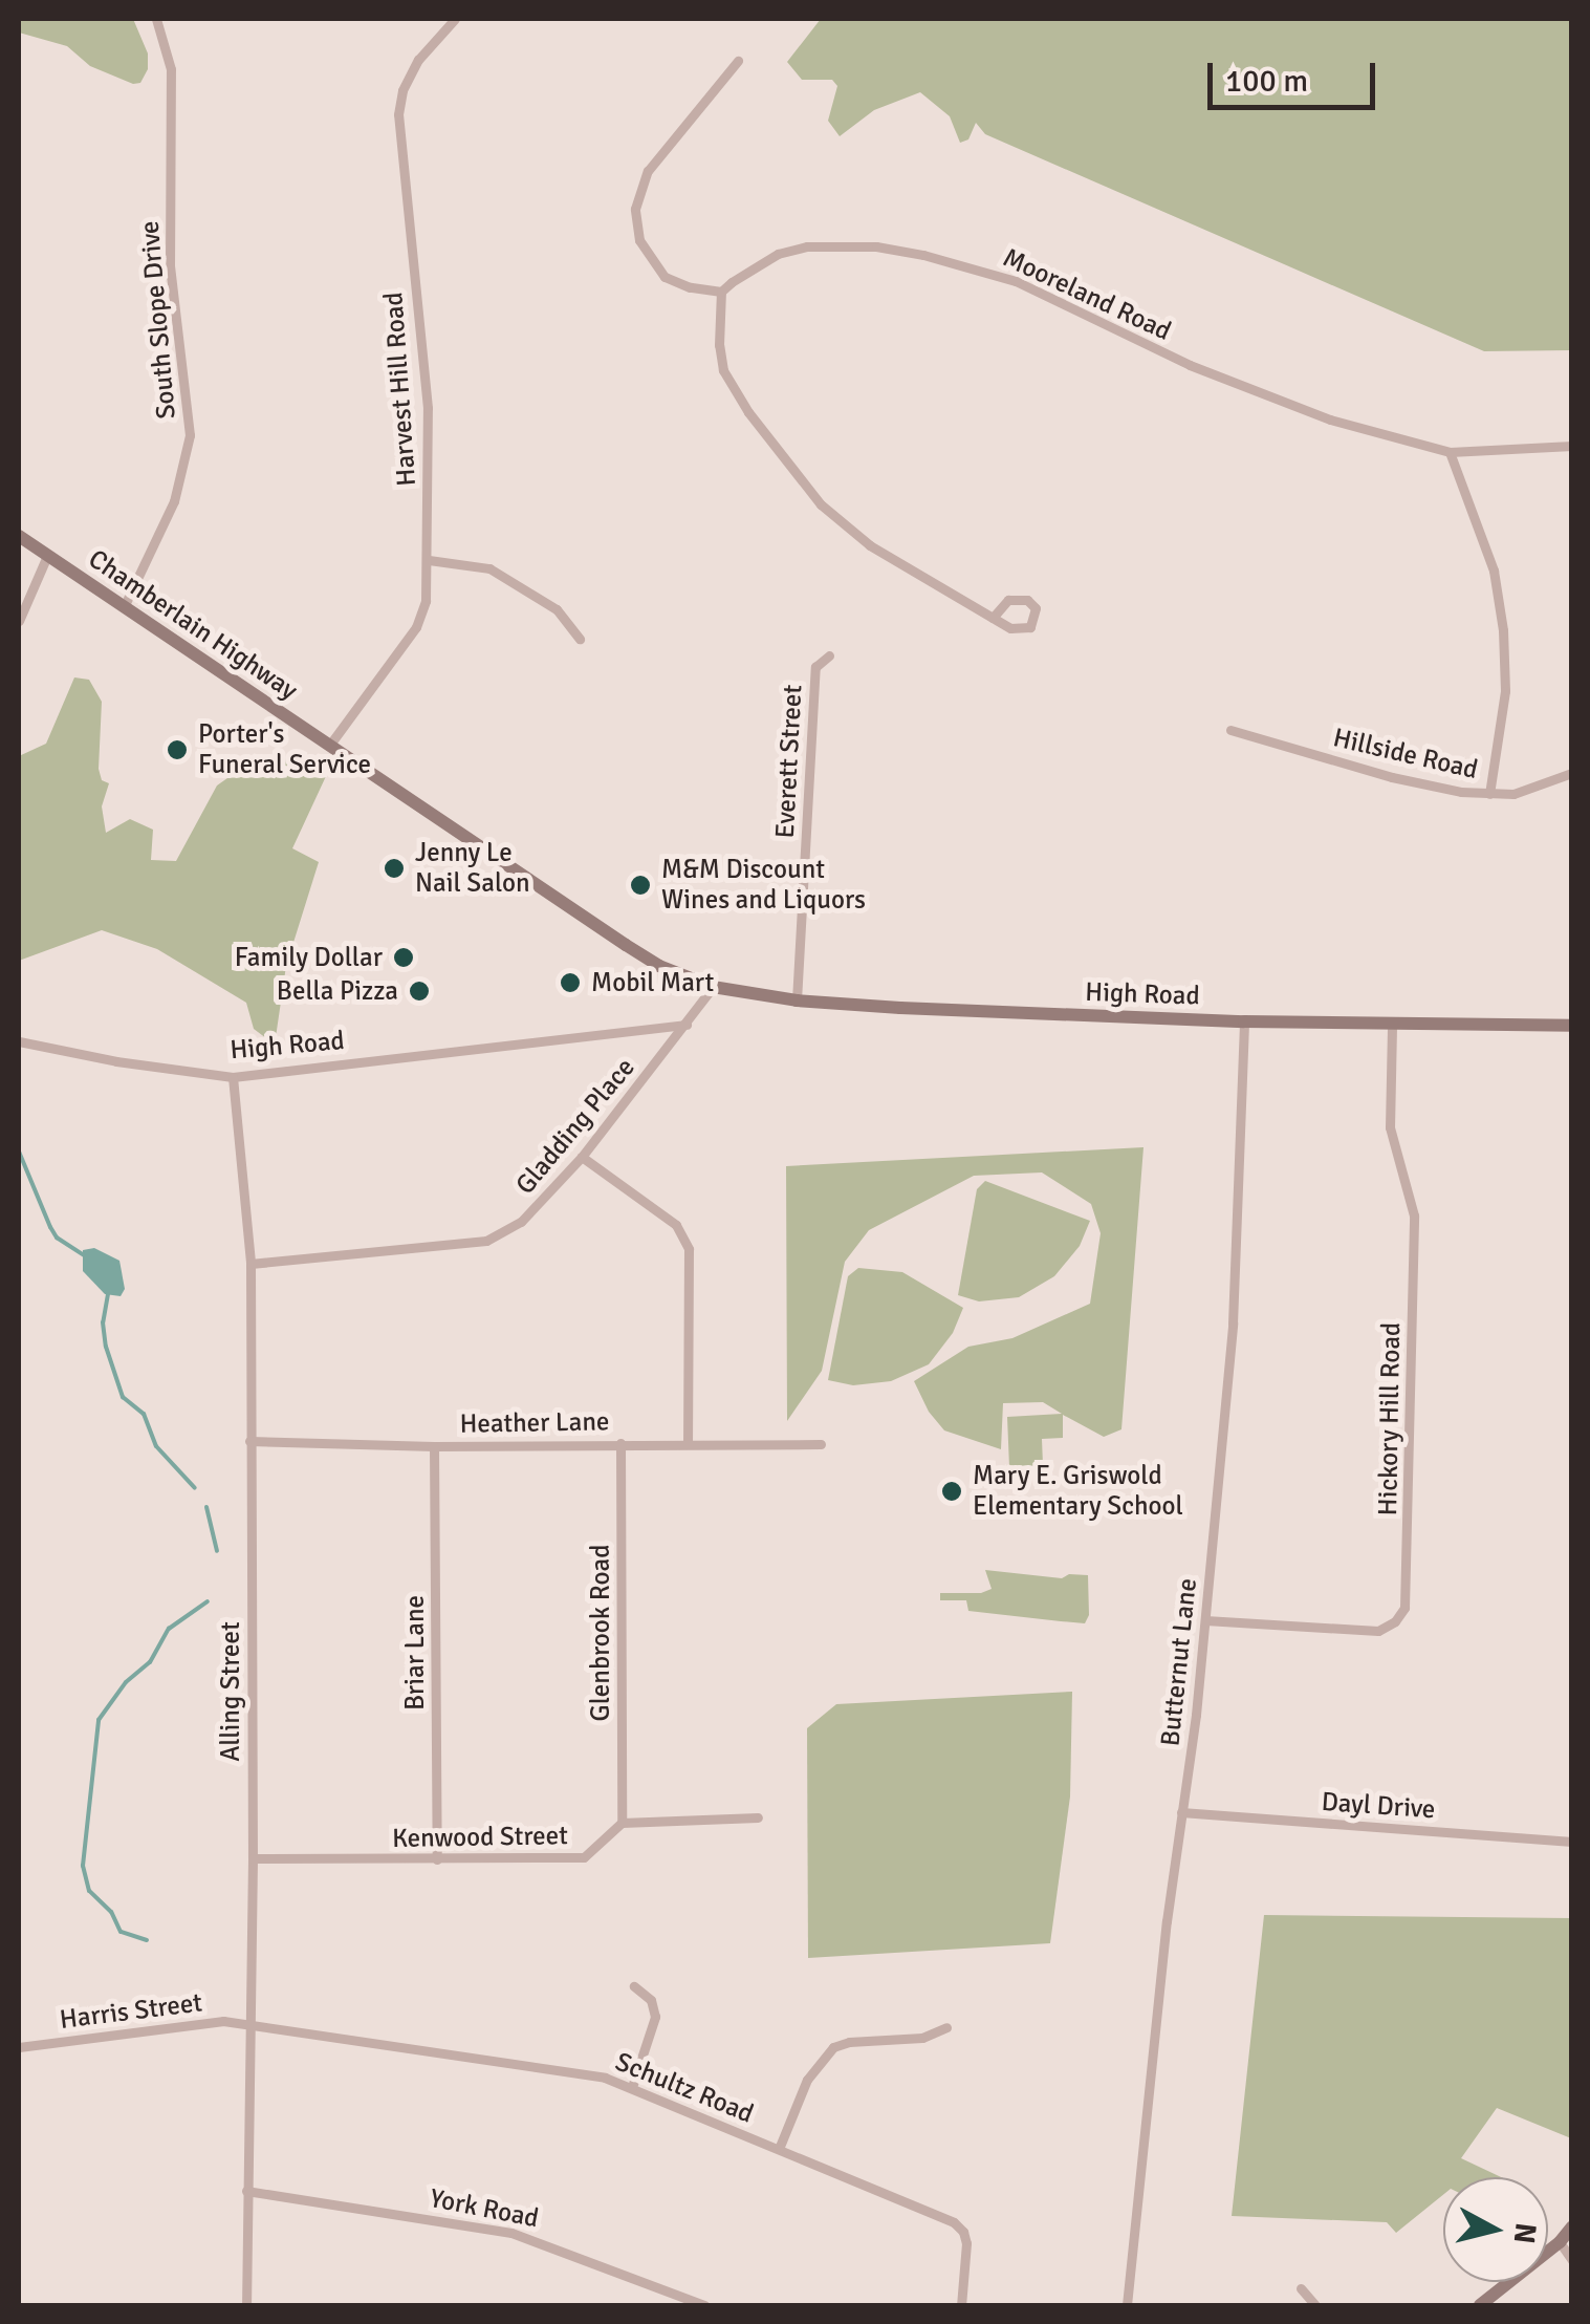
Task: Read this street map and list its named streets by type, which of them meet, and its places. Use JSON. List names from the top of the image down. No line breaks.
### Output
{"streets":{"main road":["Chamberlain Highway","High Road"],"street":["Mooreland Road","South Slope Drive","Harvest Hill Road","Hillside Road","Everett Street","Gladding Place","Hickory Hill Road","Heather Lane","Glenbrook Road","Briar Lane","Butternut Lane","Alling Street","Dayl Drive","Kenwood Street","Harris Street","Schultz Road","York Road"]},"crossings":[["South Slope Drive","Chamberlain Highway"],["Harvest Hill Road","Chamberlain Highway"],["Chamberlain Highway","High Road"],["Chamberlain Highway","Gladding Place"],["Everett Street","High Road"],["High Road","Gladding Place"],["High Road","Hickory Hill Road"],["High Road","Butternut Lane"],["High Road","Alling Street"],["Gladding Place","Alling Street"],["Hickory Hill Road","Butternut Lane"],["Heather Lane","Glenbrook Road"],["Heather Lane","Briar Lane"],["Heather Lane","Alling Street"],["Glenbrook Road","Kenwood Street"],["Briar Lane","Kenwood Street"],["Butternut Lane","Dayl Drive"],["Alling Street","Kenwood Street"],["Alling Street","Harris Street"],["Alling Street","Schultz Road"],["Alling Street","York Road"],["Harris Street","Schultz Road"]],"places":["Porter's Funeral Service","Jenny Le Nail Salon","M&M Discount Wines and Liquors","Family Dollar","Mobil Mart","Bella Pizza","Mary E. Griswold Elementary School"],"scale_bar":"100 m","north":"right"}
